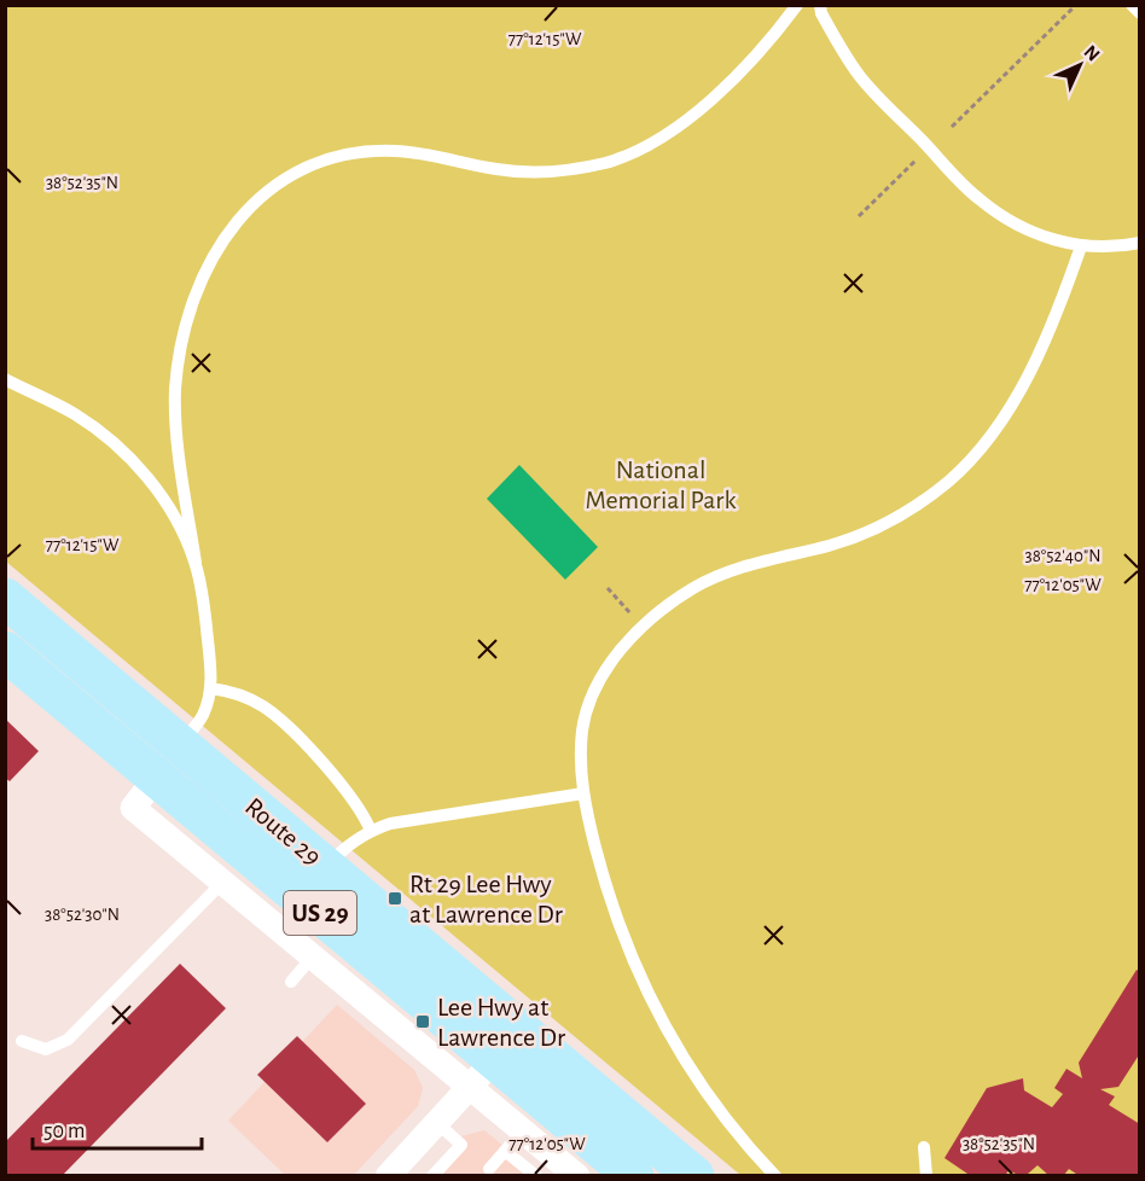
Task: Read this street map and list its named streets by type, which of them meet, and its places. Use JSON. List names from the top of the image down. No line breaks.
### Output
{"streets":{"main road":["Route 29","US 29"]},"parks":["National Memorial Park"],"places":{"transit":["Rt 29 Lee Hwy at Lawrence Dr","Lee Hwy at Lawrence Dr"]},"scale_bar":"50 m","north":"top right","coordinates":["77°12'15\"W","38°52'35\"N","38°52'40\"N","77°12'05\"W","38°52'30\"N"]}
